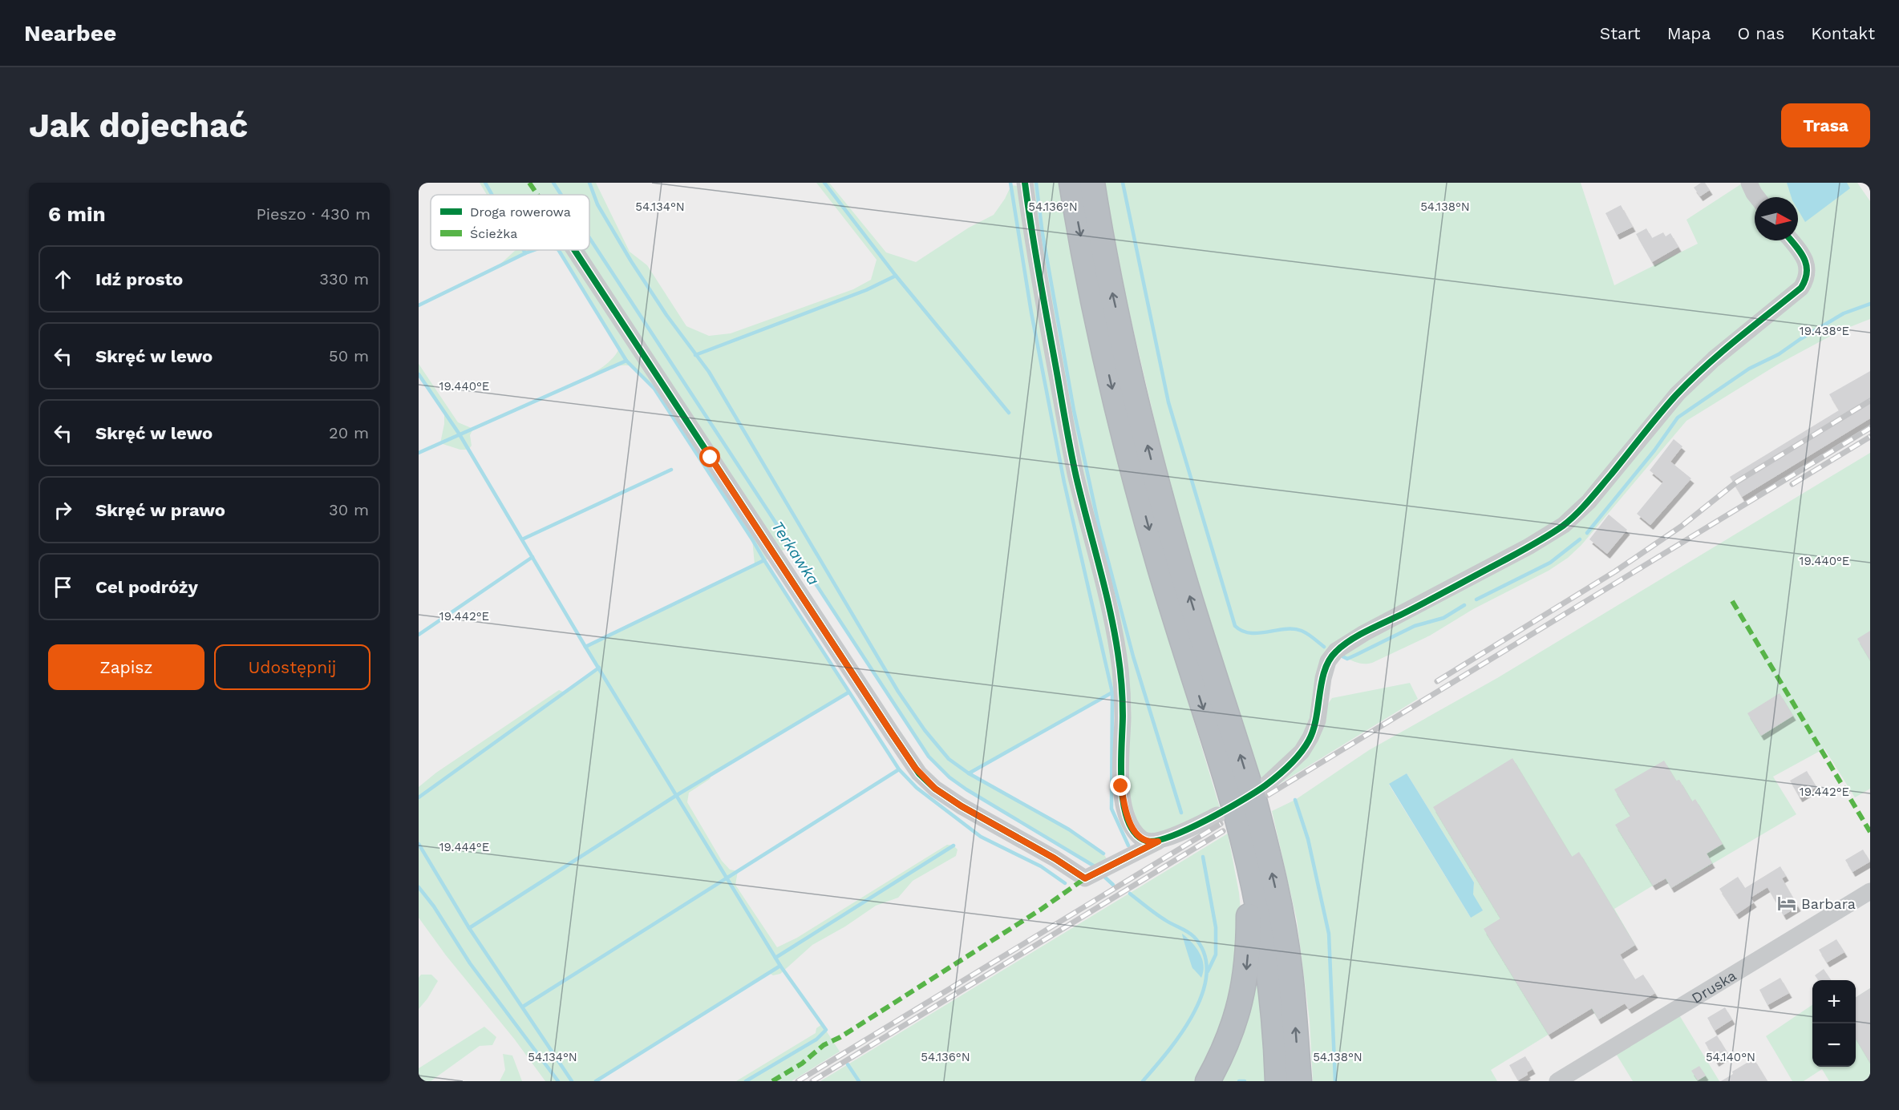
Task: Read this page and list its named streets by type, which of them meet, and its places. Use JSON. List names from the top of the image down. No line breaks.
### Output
{"streets":{"street":["Druska"]},"water":["Terkawka"],"places":{"hotel":["Barbara"]},"legend":["Droga rowerowa","Ścieżka"],"north":"right","page":{"header":"Nearbee","nav":["Start","Mapa","O nas","Kontakt"],"buttons":["Trasa",["Zapisz","Udostępnij"]],"title":"Jak dojechać","heading":["6 min","Pieszo · 430 m"],"list":[["Idź prosto","330 m"],["Skręć w lewo","50 m"],["Skręć w lewo","20 m"],["Skręć w prawo","30 m"],"Cel podróży"],"map_buttons":["+","−"]},"coordinates":["54.134°N","54.136°N","54.138°N","19.438°E","19.440°E","19.442°E","19.444°E","54.140°N"]}
